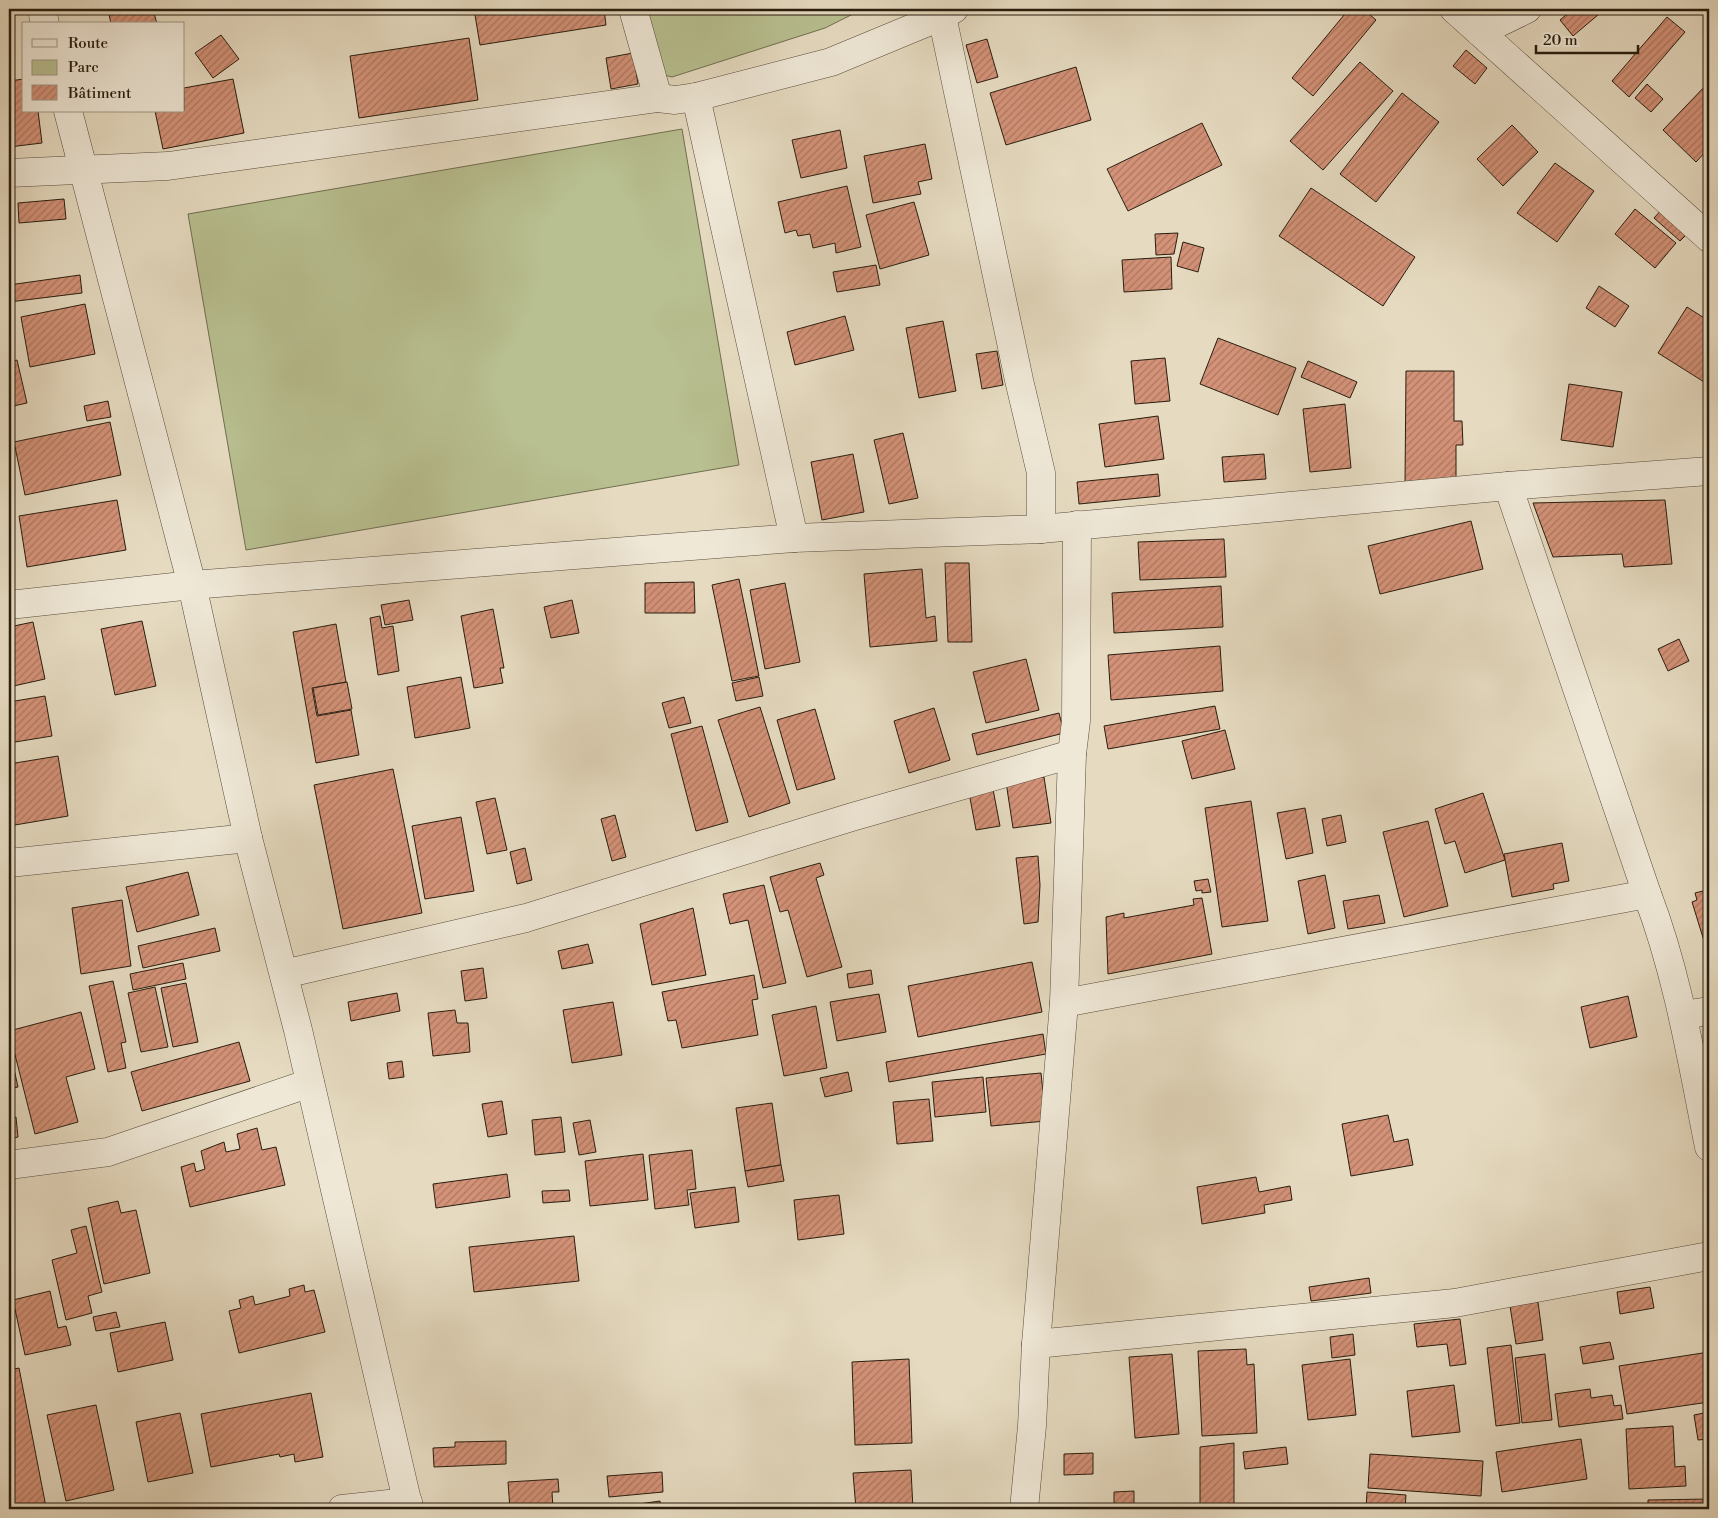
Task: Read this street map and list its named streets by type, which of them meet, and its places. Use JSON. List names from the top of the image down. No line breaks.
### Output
{"legend":["Route","Parc","Bâtiment"],"scale_bar":"20 m"}
